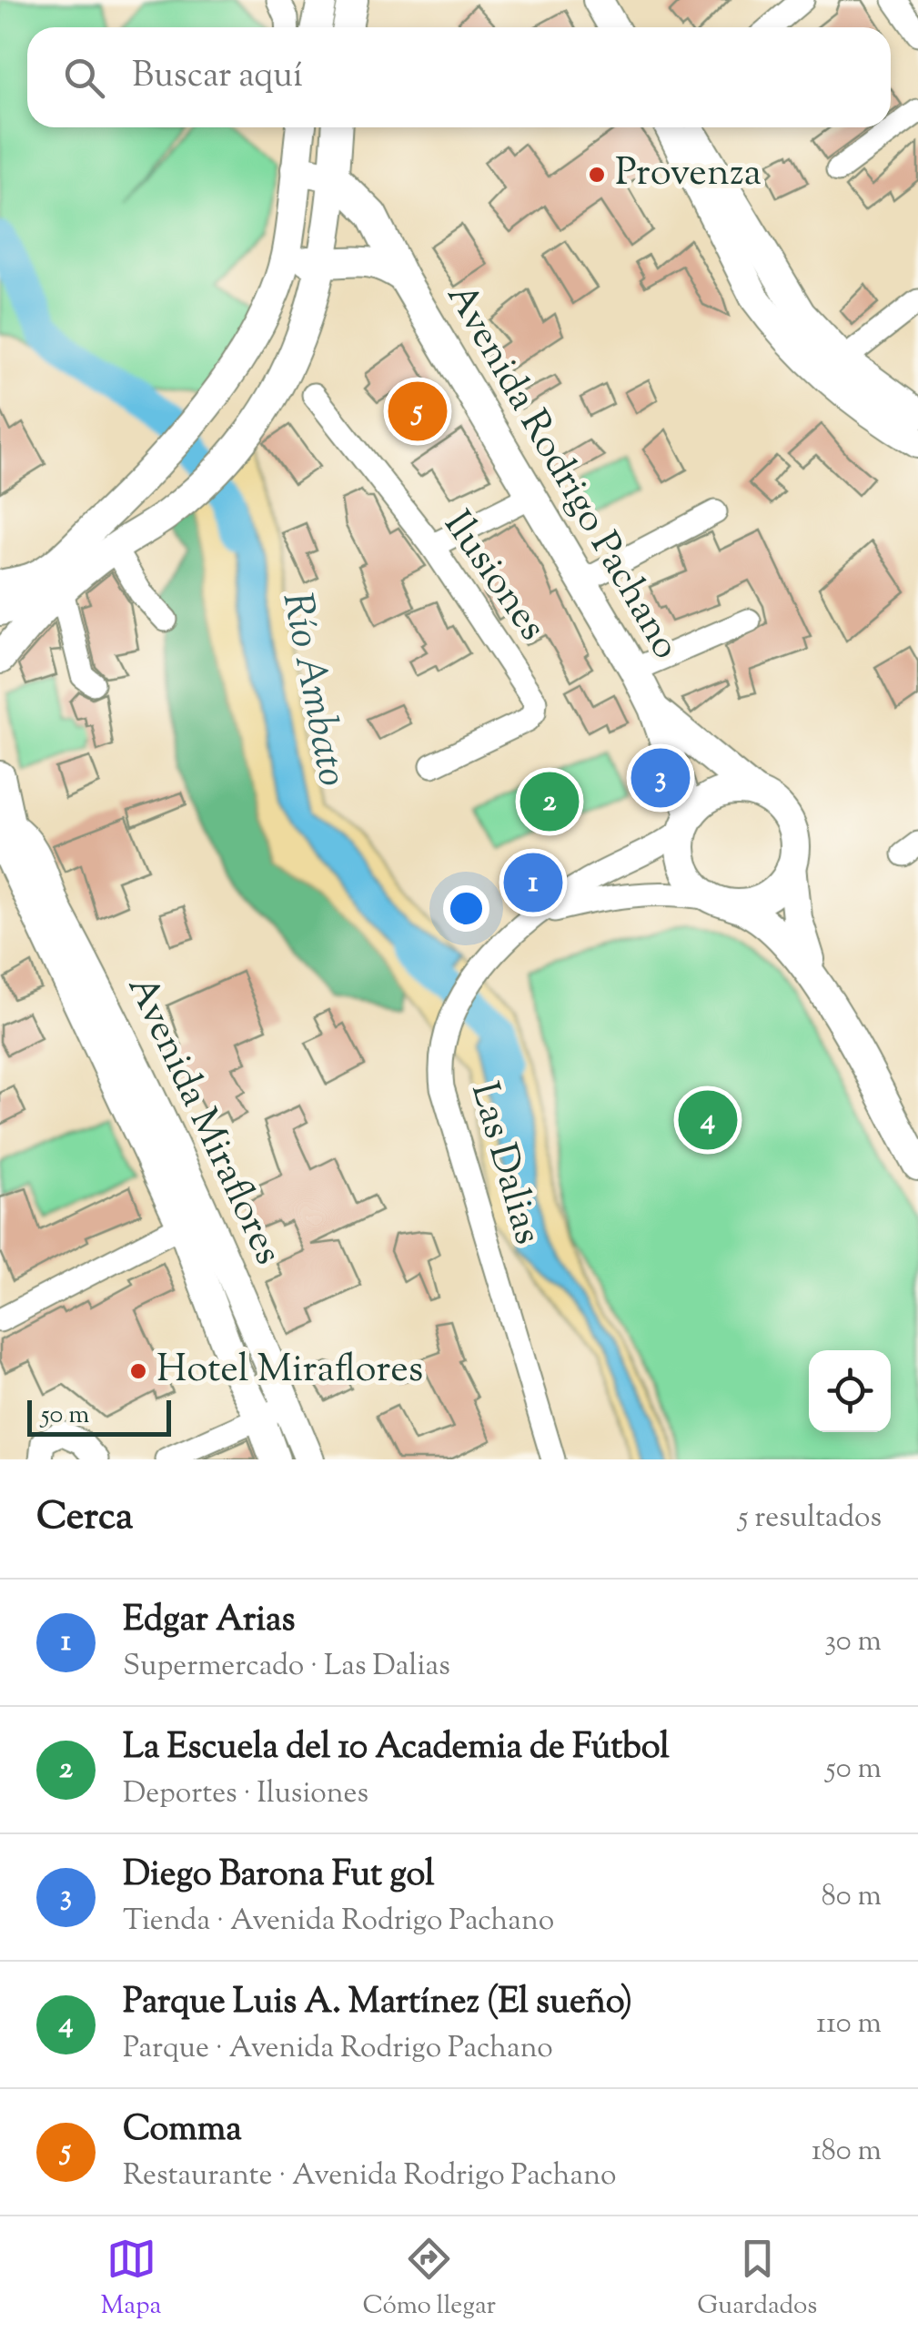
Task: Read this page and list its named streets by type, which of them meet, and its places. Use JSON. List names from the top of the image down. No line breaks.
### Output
{"streets":{"main road":["Avenida Rodrigo Pachano","Avenida Miraflores"],"street":["Ilusiones","Las Dalias"]},"crossings":[["Avenida Rodrigo Pachano","Las Dalias"]],"water":["Río Ambato"],"places":["Provenza","Hotel Miraflores"],"scale_bar":"50 m","page":{"search":"Buscar aquí","pins":["5","3","2","1","4"],"scale":"50 m","heading":["Cerca","5 resultados"],"list":[{"mark":"1","name":"Edgar Arias","note":"Supermercado · Las Dalias","value":"30 m"},{"mark":"2","name":"La Escuela del 10 Academia de Fútbol","note":"Deportes · Ilusiones","value":"50 m"},{"mark":"3","name":"Diego Barona Fut gol","note":"Tienda · Avenida Rodrigo Pachano","value":"80 m"},{"mark":"4","name":"Parque Luis A. Martínez (El sueño)","note":"Parque · Avenida Rodrigo Pachano","value":"110 m"},{"mark":"5","name":"Comma","note":"Restaurante · Avenida Rodrigo Pachano","value":"180 m"}],"nav":["Mapa","Cómo llegar","Guardados"]}}
